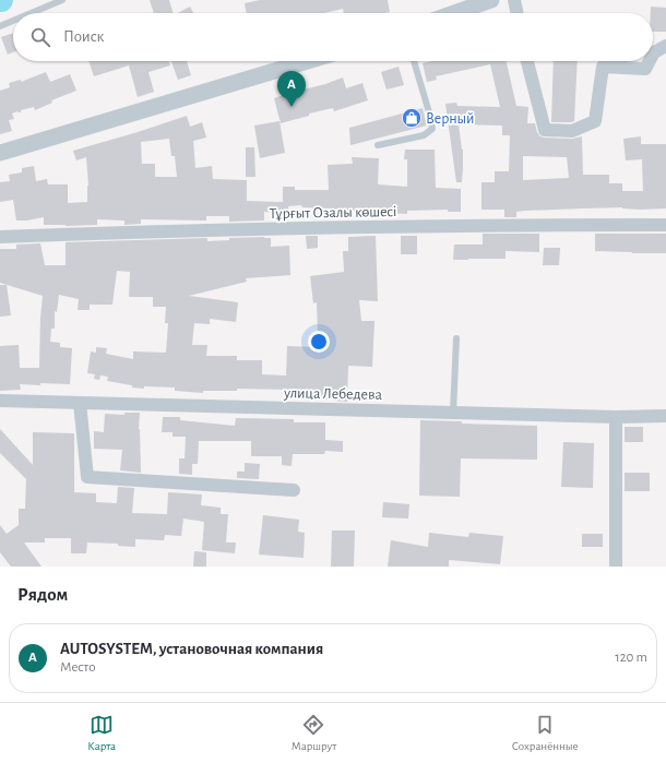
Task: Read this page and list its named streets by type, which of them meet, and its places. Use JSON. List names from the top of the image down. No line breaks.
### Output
{"streets":{"street":["Тұрғыт Озалы көшесі","улица Лебедева"]},"places":{"shop":["Верный"]},"page":{"search":"Поиск","pins":"A","heading":"Рядом","list":[{"mark":"A","name":"AUTOSYSTEM, установочная компания","note":"Место","value":"120 m"}],"nav":["Карта","Маршрут","Сохранённые"]}}
